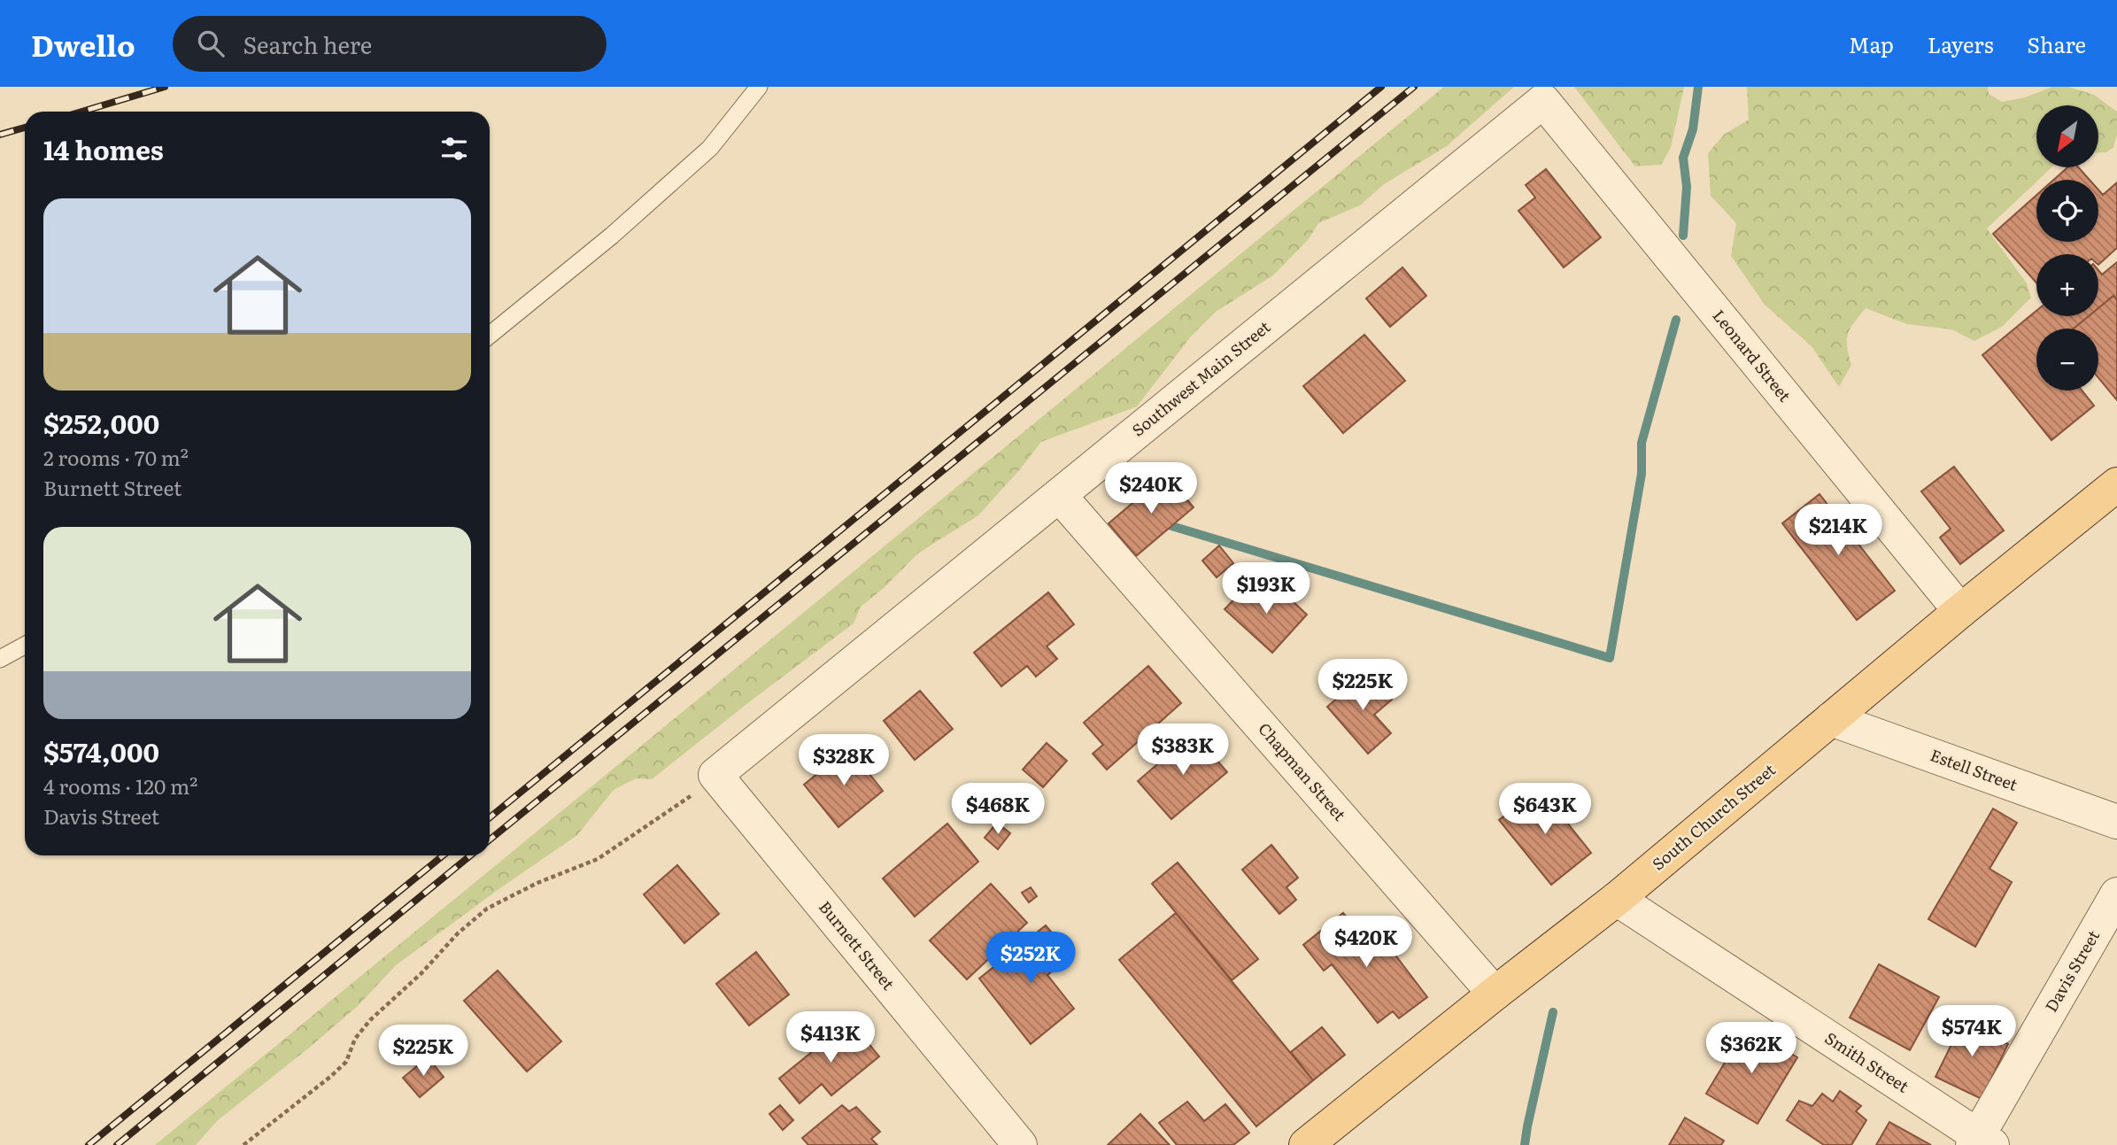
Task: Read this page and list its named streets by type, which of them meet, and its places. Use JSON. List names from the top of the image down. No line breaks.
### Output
{"streets":{"main road":["South Church Street"],"street":["Leonard Street","Southwest Main Street","Estell Street","Chapman Street","Burnett Street","Davis Street","Smith Street"]},"crossings":[["Leonard Street","Southwest Main Street"],["Leonard Street","South Church Street"],["Southwest Main Street","Chapman Street"],["Southwest Main Street","Burnett Street"],["Estell Street","South Church Street"],["Chapman Street","South Church Street"],["South Church Street","Smith Street"],["Davis Street","Smith Street"]],"north":"bottom left","page":{"header":"Dwello","search":"Search here","nav":["Map","Layers","Share"],"map_buttons":["+","−"],"heading":"14 homes","list":[{"name":"$252,000","note":"2 rooms · 70 m² · Burnett Street"},{"name":"$574,000","note":"4 rooms · 120 m² · Davis Street"}],"price":["$240K","$214K","$193K","$225K","$383K","$328K","$468K","$643K","$420K","$252K","$574K","$413K","$362K","$225K"]}}
